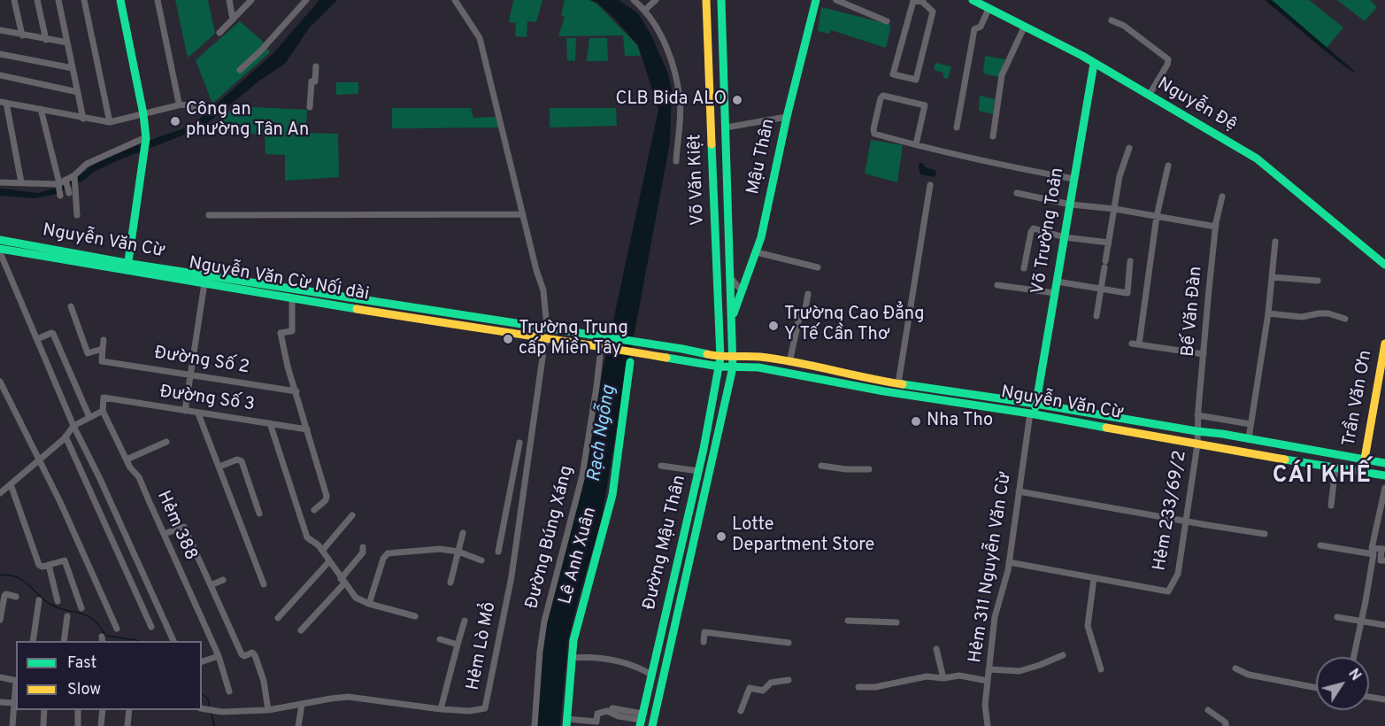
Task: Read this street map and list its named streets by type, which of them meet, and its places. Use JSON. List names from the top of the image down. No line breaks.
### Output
{"streets":{"main road":["Nguyễn Đệ","Mậu Thân","Võ Văn Kiệt","Võ Trường Toản","Nguyễn Văn Cừ","Nguyễn Văn Cừ Nối dài","Trần Văn Ơn","Đường Mậu Thân","Lê Anh Xuân"],"street":["Bế Văn Đàn","Đường Số 2","Đường Số 3","Hẻm 233/69/2","Hẻm 388","Đường Búng Xáng","Hẻm 311 Nguyễn Văn Cừ","Hẻm Lò Mổ"]},"crossings":[["Nguyễn Đệ","Võ Trường Toản"],["Mậu Thân","Võ Văn Kiệt"],["Võ Văn Kiệt","Nguyễn Văn Cừ"],["Võ Văn Kiệt","Đường Mậu Thân"],["Võ Trường Toản","Nguyễn Văn Cừ"],["Võ Trường Toản","Hẻm 311 Nguyễn Văn Cừ"],["Nguyễn Văn Cừ","Nguyễn Văn Cừ Nối dài"],["Nguyễn Văn Cừ","Bế Văn Đàn"],["Nguyễn Văn Cừ","Trần Văn Ơn"],["Nguyễn Văn Cừ","Hẻm 233/69/2"],["Nguyễn Văn Cừ","Đường Mậu Thân"],["Nguyễn Văn Cừ","Hẻm 311 Nguyễn Văn Cừ"],["Nguyễn Văn Cừ Nối dài","Hẻm Lò Mổ"],["Bế Văn Đàn","Hẻm 233/69/2"],["Đường Số 3","Hẻm 388"],["Hẻm 233/69/2","Hẻm 311 Nguyễn Văn Cừ"]],"districts":["CÁI KHẾ"],"water":["Rạch Ngỗng"],"places":["CLB Bida ALO","Công an phường Tân An","Trường Cao Đẳng Y Tế Cần Thơ","Trường Trung cấp Miền Tây","Nha Tho","Lotte Department Store"],"legend":["Fast","Slow"],"north":"top right"}
